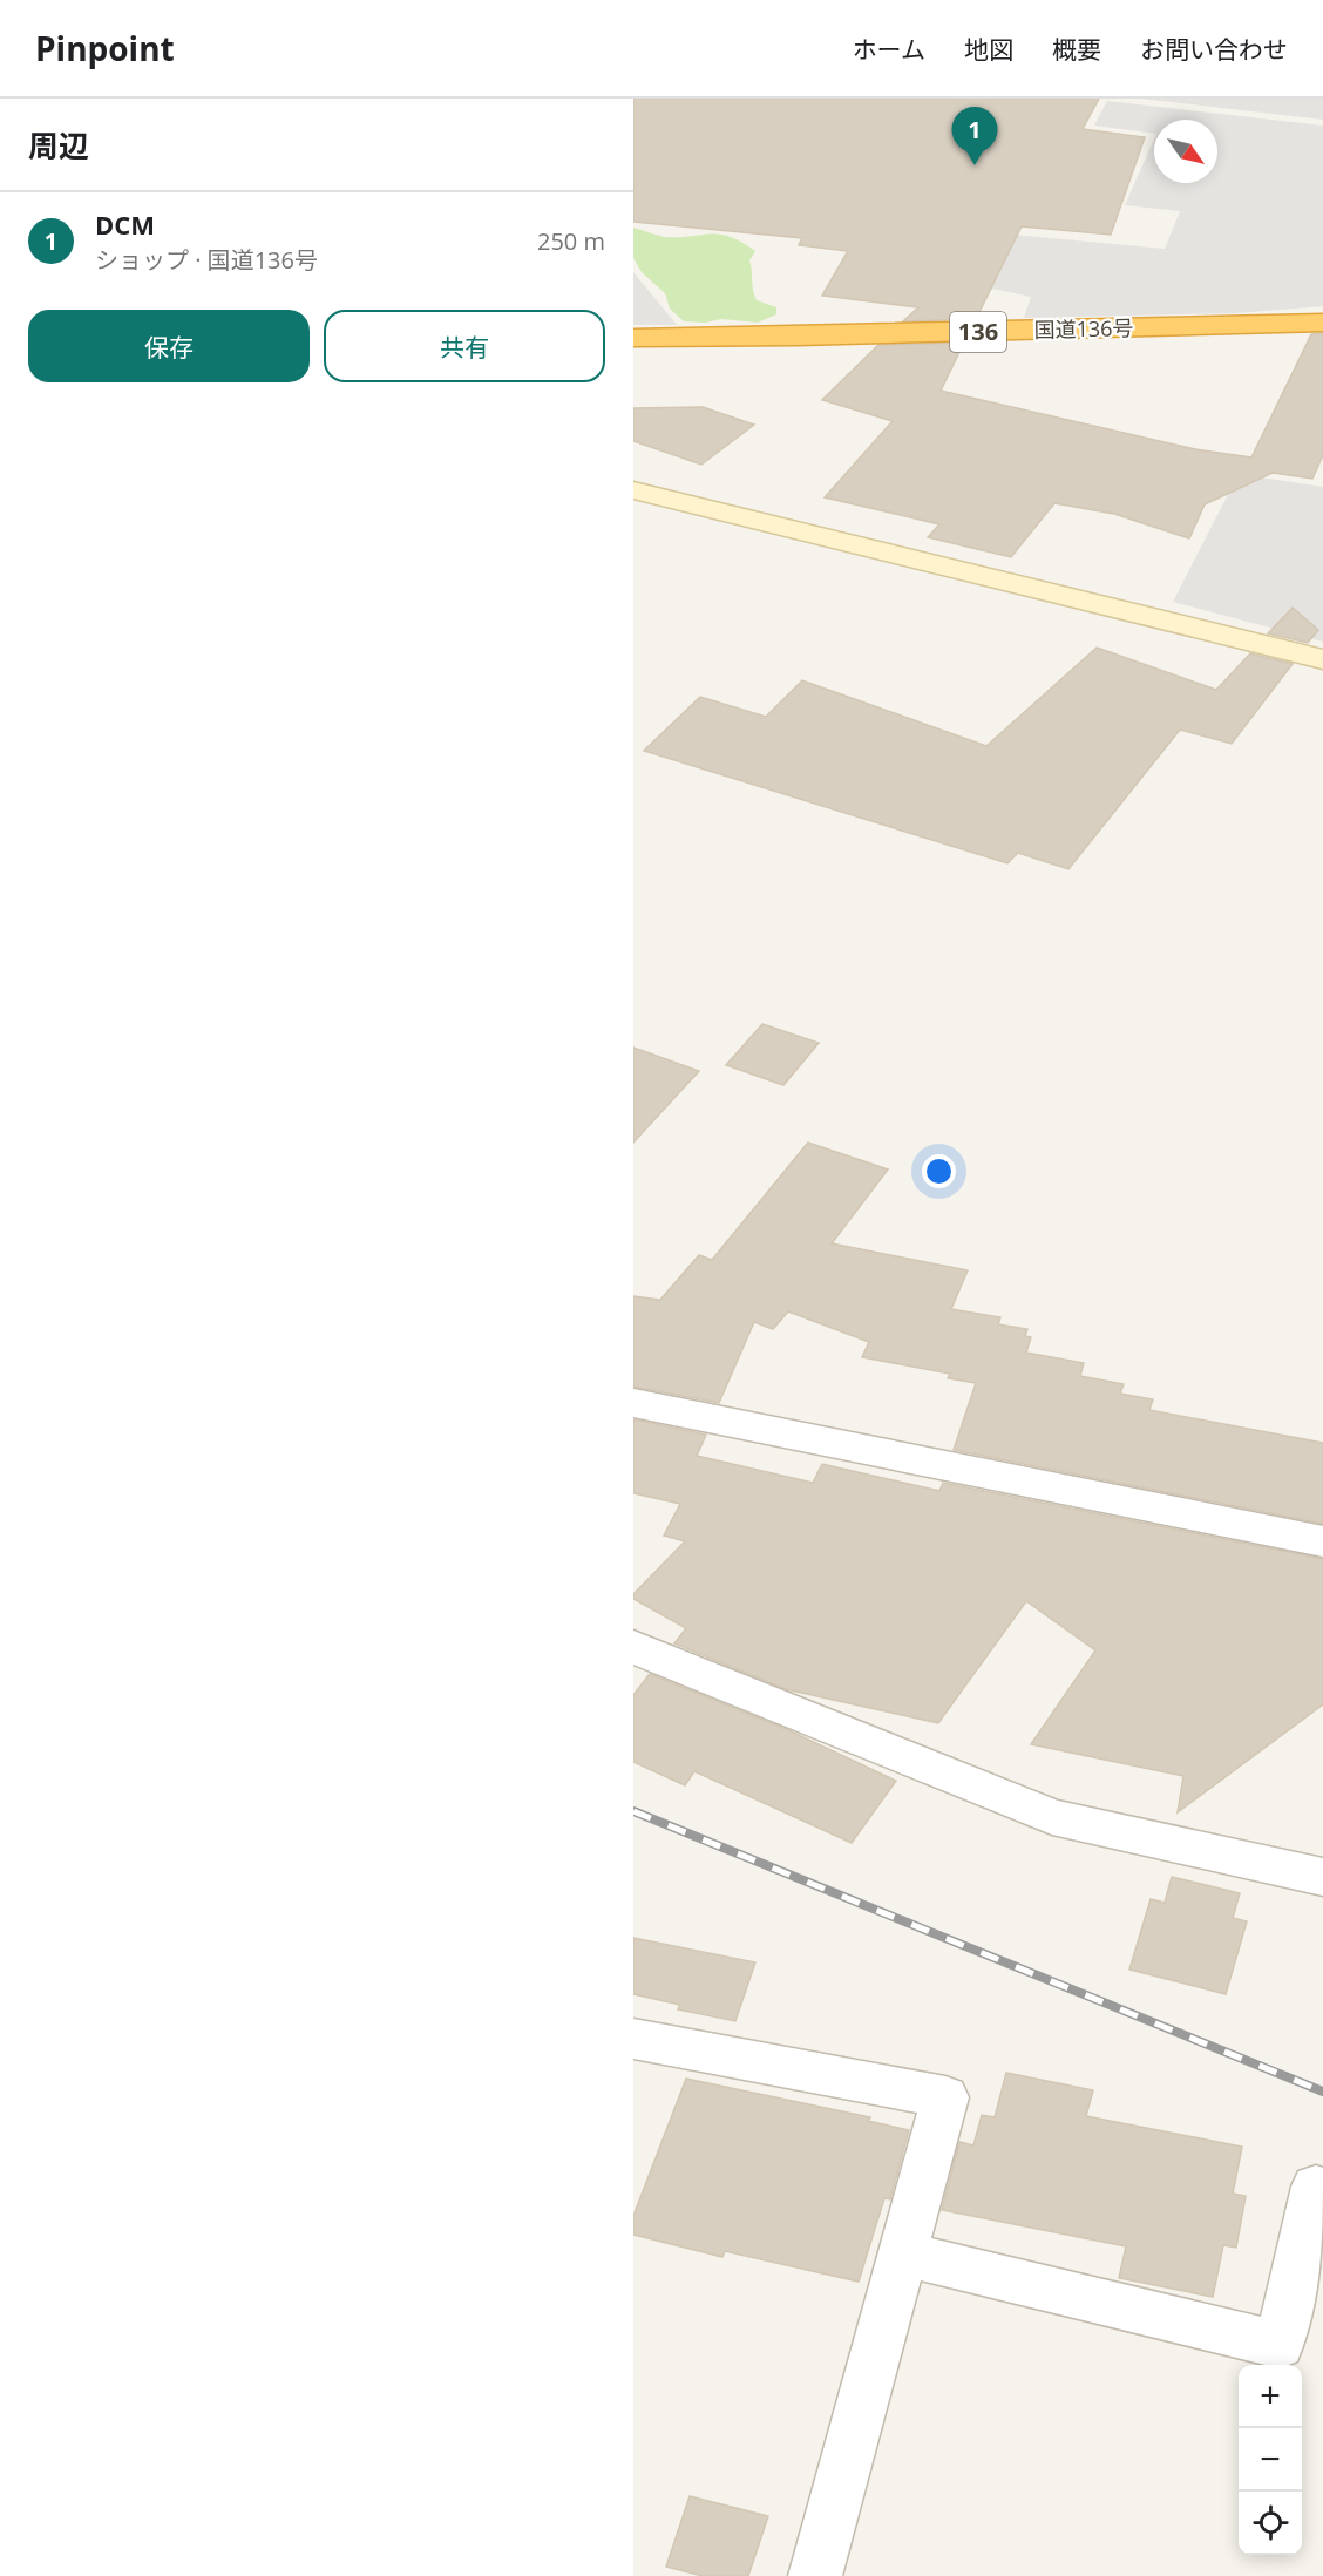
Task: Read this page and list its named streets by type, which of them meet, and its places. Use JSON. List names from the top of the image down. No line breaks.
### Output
{"streets":{"highway":["国道136号","136"]},"north":"bottom right","page":{"header":"Pinpoint","nav":["ホーム","地図","概要","お問い合わせ"],"heading":"周辺","pins":"1","list":[{"mark":"1","name":"DCM","note":"ショップ · 国道136号","value":"250 m"}],"buttons":["保存","共有"],"map_buttons":["+","−"]}}
